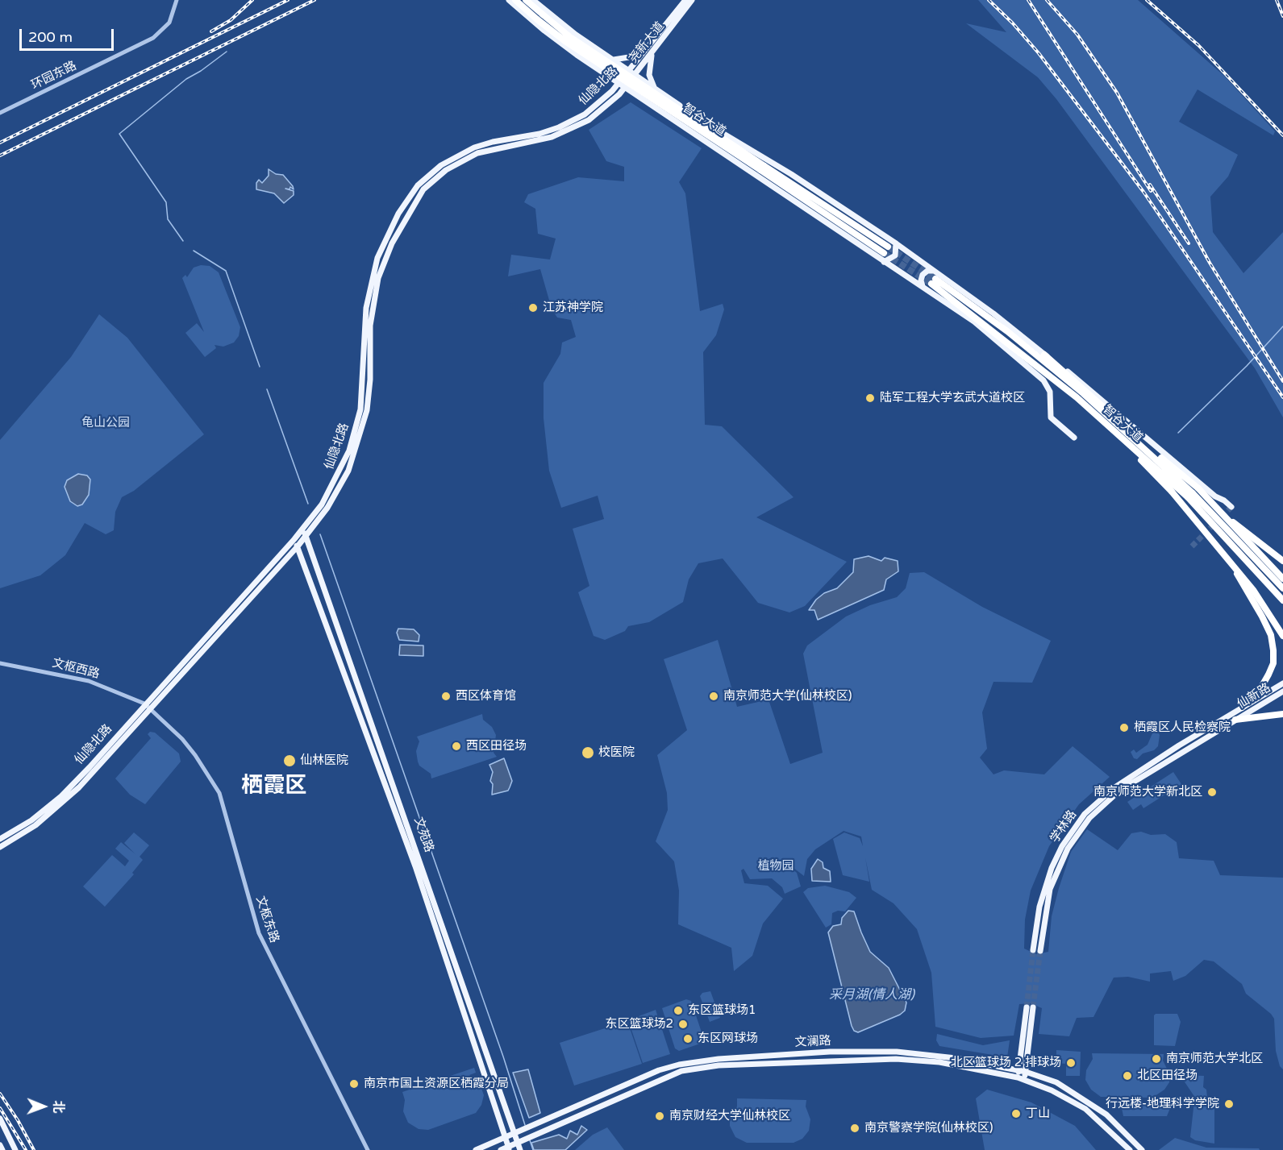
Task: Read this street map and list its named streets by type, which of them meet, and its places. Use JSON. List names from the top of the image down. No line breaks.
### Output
{"streets":{"highway":["智谷大道"],"main road":["尧新大道","仙隐北路","仙新路","学林路","文苑路","文澜路"],"street":["环园东路","文枢西路","文枢东路"]},"crossings":[["尧新大道","仙隐北路"],["仙隐北路","文枢西路"],["仙隐北路","文苑路"],["仙隐北路","文枢东路"],["文枢西路","文枢东路"],["仙新路","学林路"],["文苑路","文澜路"]],"districts":["栖霞区"],"water":["采月湖(情人湖)"],"parks":["龟山公园","植物园"],"places":["江苏神学院","陆军工程大学玄武大道校区","西区体育馆","南京师范大学(仙林校区)","栖霞区人民检察院","西区田径场","校医院","仙林医院","南京师范大学新北区","东区篮球场1","东区篮球场2","东区网球场","南京师范大学北区","北区篮球场 2 排球场","北区田径场","南京市国土资源区栖霞分局","行远楼-地理科学学院","丁山","南京财经大学仙林校区","南京警察学院(仙林校区)"],"scale_bar":"200 m","north":"right"}
